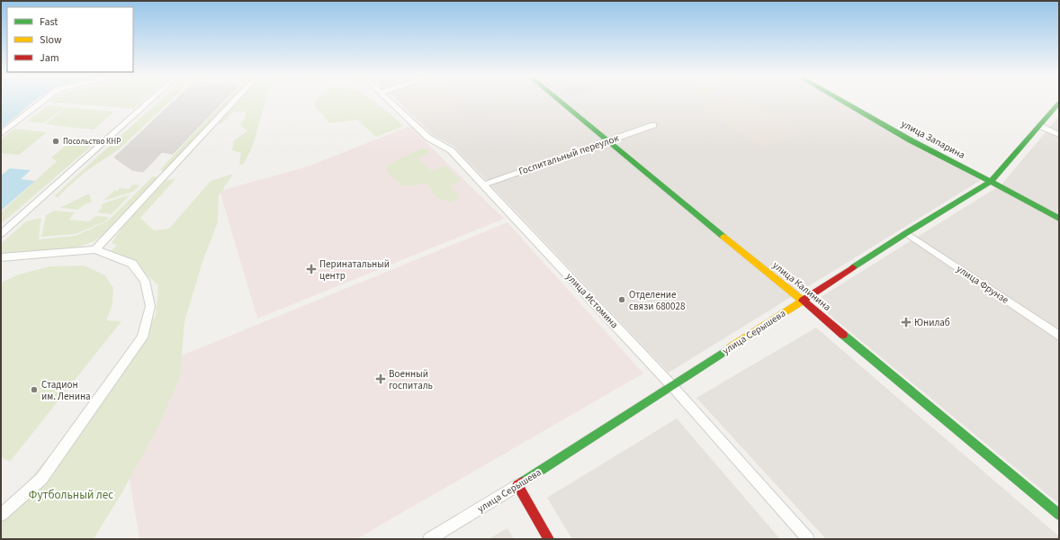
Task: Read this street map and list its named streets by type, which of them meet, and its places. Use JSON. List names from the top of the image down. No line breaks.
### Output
{"streets":{"main road":["улица Запарина","улица Калинина","улица Серышева"],"street":["Госпитальный переулок","улица Фрунзе","улица Истомина"]},"crossings":[["улица Запарина","улица Серышева"],["Госпитальный переулок","улица Калинина"],["Госпитальный переулок","улица Истомина"],["улица Фрунзе","улица Серышева"],["улица Калинина","улица Серышева"],["улица Истомина","улица Серышева"]],"parks":["Футбольный лес"],"places":{"other":["Посольство КНР","Отделение связи 680028","Стадион им. Ленина"],"health":["Перинатальный центр","Юнилаб","Военный госпиталь"]},"legend":["Fast","Slow","Jam"]}
